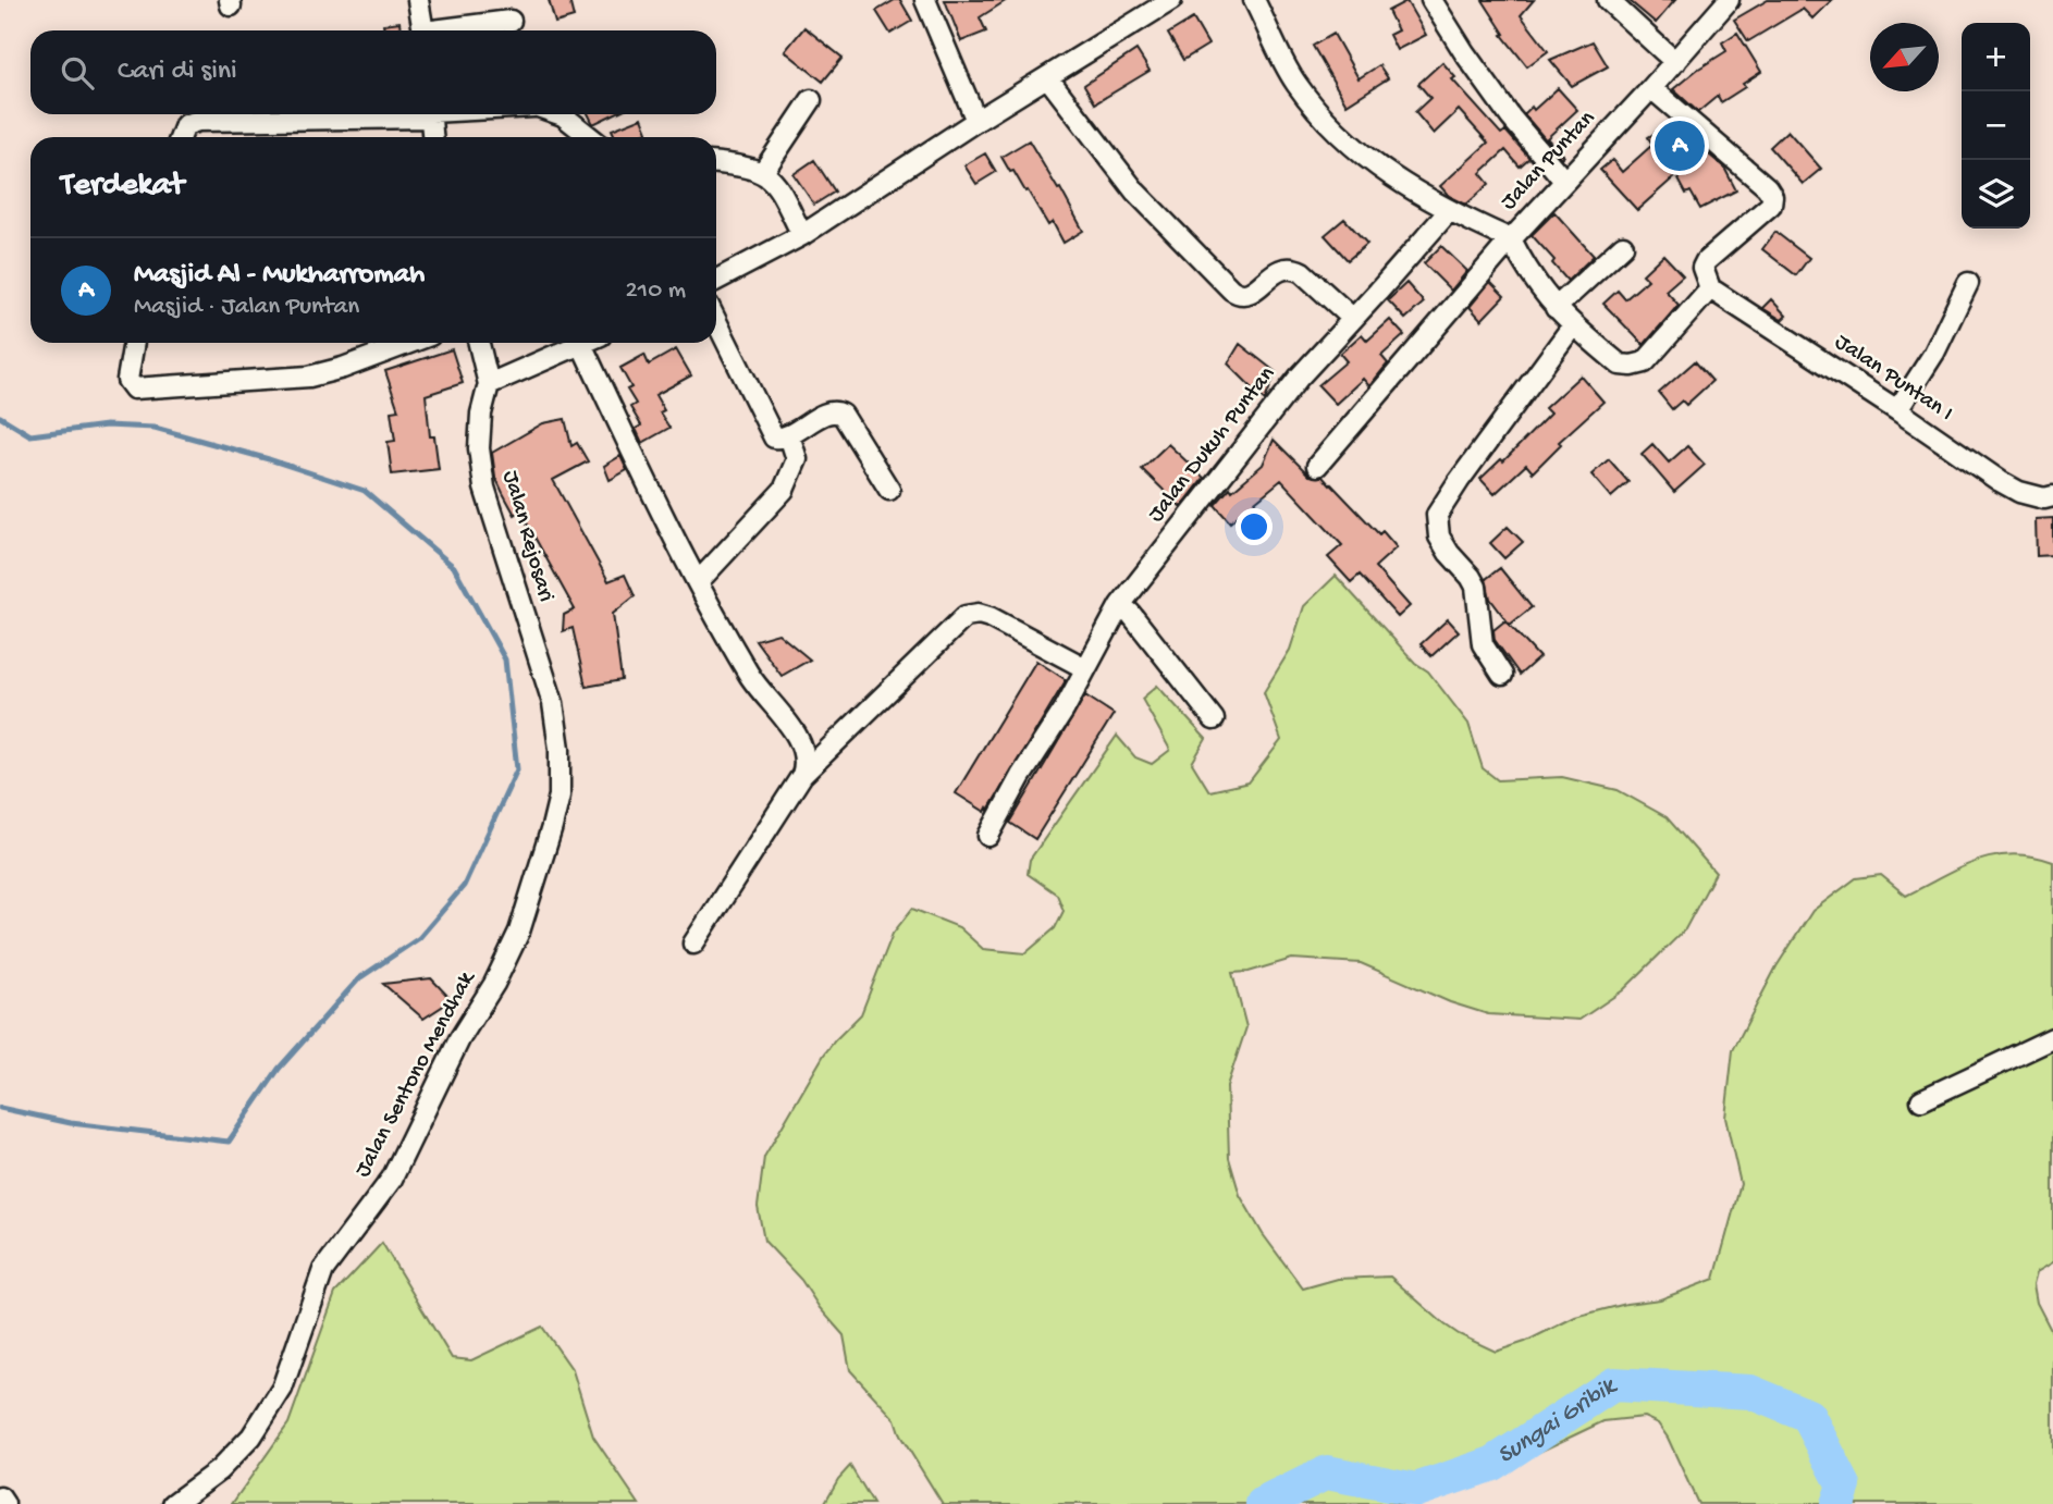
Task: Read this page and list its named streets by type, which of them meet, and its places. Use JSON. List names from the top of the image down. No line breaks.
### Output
{"streets":{"street":["Jalan Puntan","Jalan Puntan I","Jalan Dukuh Puntan","Jalan Rejosari","Jalan Sentono Mendhak"]},"crossings":[["Jalan Puntan","Jalan Puntan I"],["Jalan Rejosari","Jalan Sentono Mendhak"]],"water":["Sungai Gribik"],"north":"bottom left","page":{"map_buttons":["+","−"],"search":"Cari di sini","pins":"A","heading":"Terdekat","list":[{"mark":"A","name":"Masjid Al - Mukharromah","note":"Masjid · Jalan Puntan","value":"210 m"}]}}
